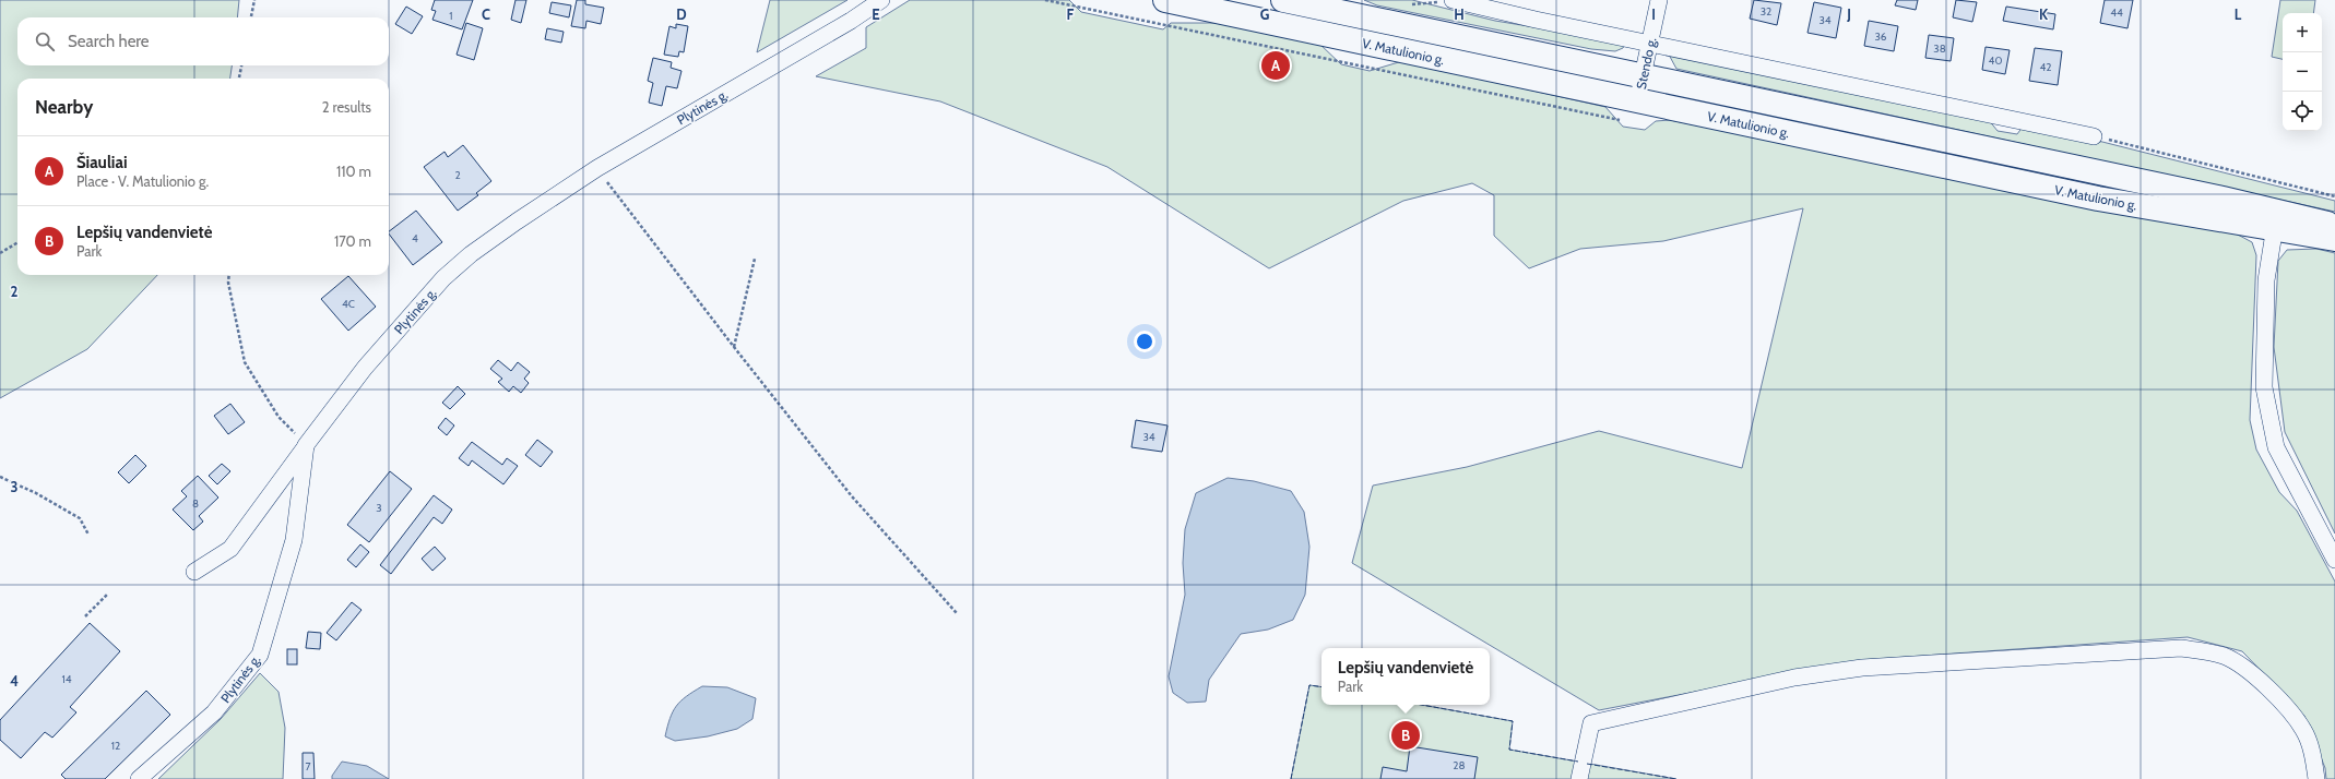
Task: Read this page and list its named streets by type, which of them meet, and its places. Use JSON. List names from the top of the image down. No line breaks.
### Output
{"streets":{"highway":["V. Matulionio g."],"street":["Stendo g.","Plytinės g."]},"crossings":[["V. Matulionio g.","Stendo g."]],"house_numbers":["32","44","1","34","36","38","40","42","2","4","4C","34","8","3","14","12","28","7"],"page":{"map_buttons":["+","−"],"search":"Search here","pins":["A","B"],"heading":["Nearby","2 results"],"list":[{"mark":"A","name":"Šiauliai","note":"Place · V. Matulionio g.","value":"110 m"},{"mark":"B","name":"Lepšių vandenvietė","note":"Park","value":"170 m"}],"popup":["Lepšių vandenvietė","Park"]},"grid":{"columns":["C","D","E","F","G","H","I","J","K","L"],"rows":["2","3","4"]}}
